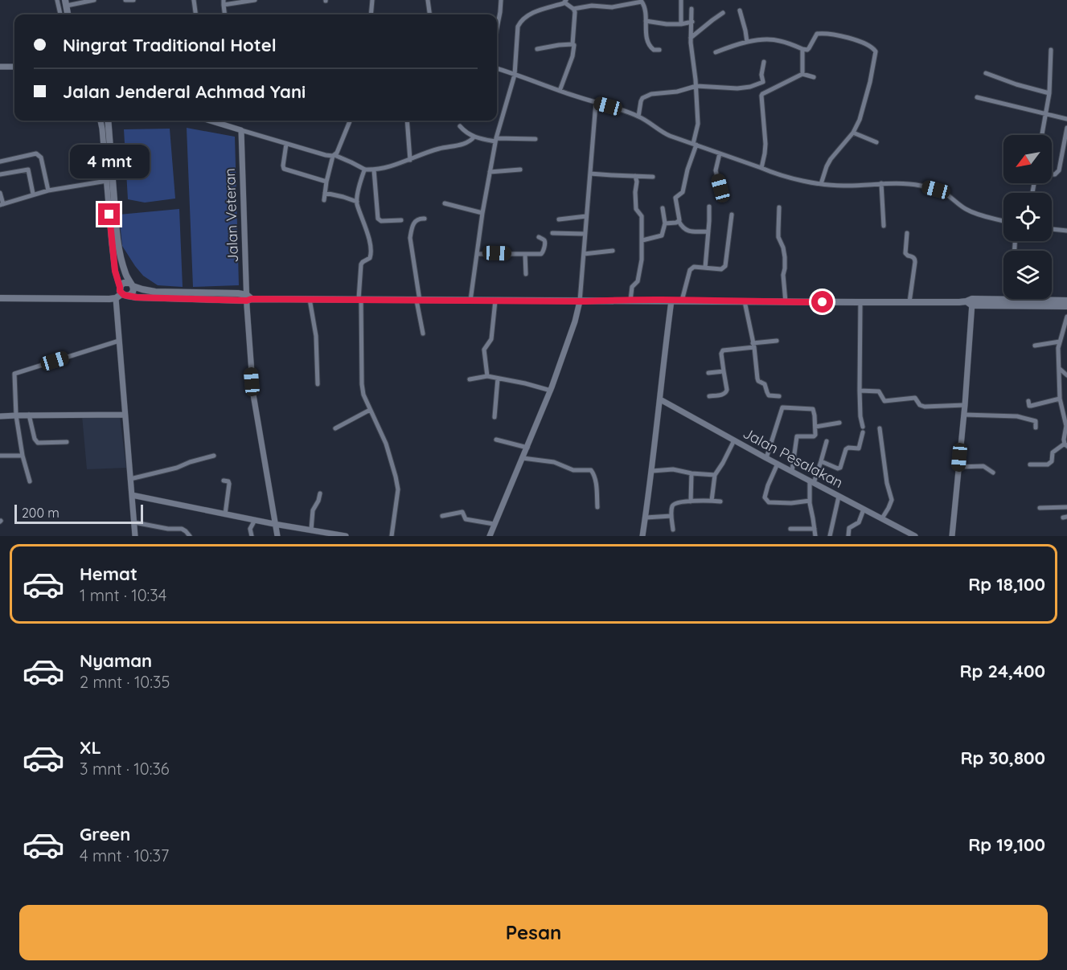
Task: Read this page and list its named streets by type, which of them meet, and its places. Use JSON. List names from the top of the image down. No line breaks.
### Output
{"streets":{"street":["Jalan Veteran","Jalan Pesalakan"]},"scale_bar":"200 m","north":"bottom left","page":{"banner":["Ningrat Traditional Hotel","Jalan Jenderal Achmad Yani"],"bubble":"4 mnt","scale":"200 m","list":[{"name":"Hemat","note":"1 mnt · 10:34","value":"Rp 18,100"},{"name":"Nyaman","note":"2 mnt · 10:35","value":"Rp 24,400"},{"name":"XL","note":"3 mnt · 10:36","value":"Rp 30,800"},{"name":"Green","note":"4 mnt · 10:37","value":"Rp 19,100"}],"buttons":"Pesan"}}
